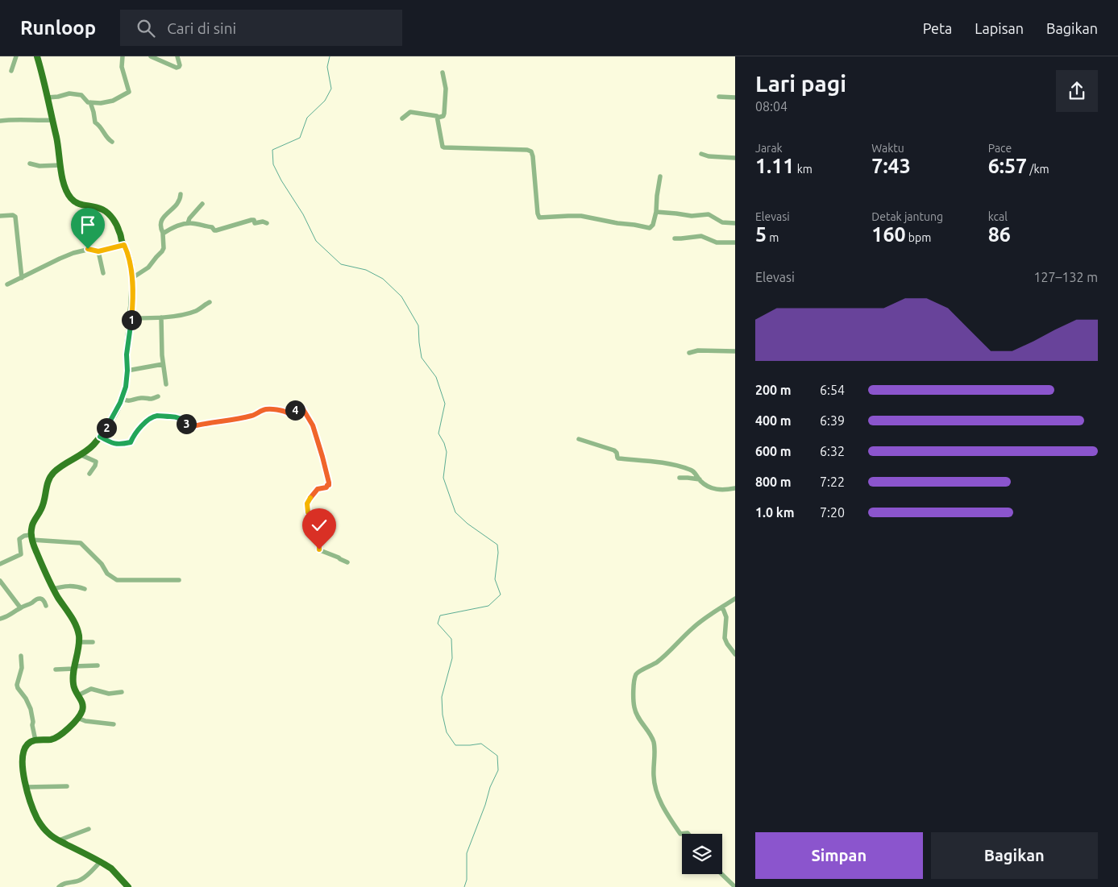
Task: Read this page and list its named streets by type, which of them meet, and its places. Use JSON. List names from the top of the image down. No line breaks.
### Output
{"page":{"header":"Runloop","search":"Cari di sini","nav":["Peta","Lapisan","Bagikan"],"heading":["Lari pagi","08:04"],"stats":[["Jarak","1.11 km"],["Waktu","7:43"],["Pace","6:57 /km"],["Elevasi","5 m"],["Detak jantung","160 bpm"],["kcal","86"]],"chart":["Elevasi","127–132 m"],"pins":["1","4","3","2"],"list":[{"name":"200 m","note":"6:54"},{"name":"400 m","note":"6:39"},{"name":"600 m","note":"6:32"},{"name":"800 m","note":"7:22"},{"name":"1.0 km","note":"7:20"}],"buttons":["Simpan","Bagikan"]}}
